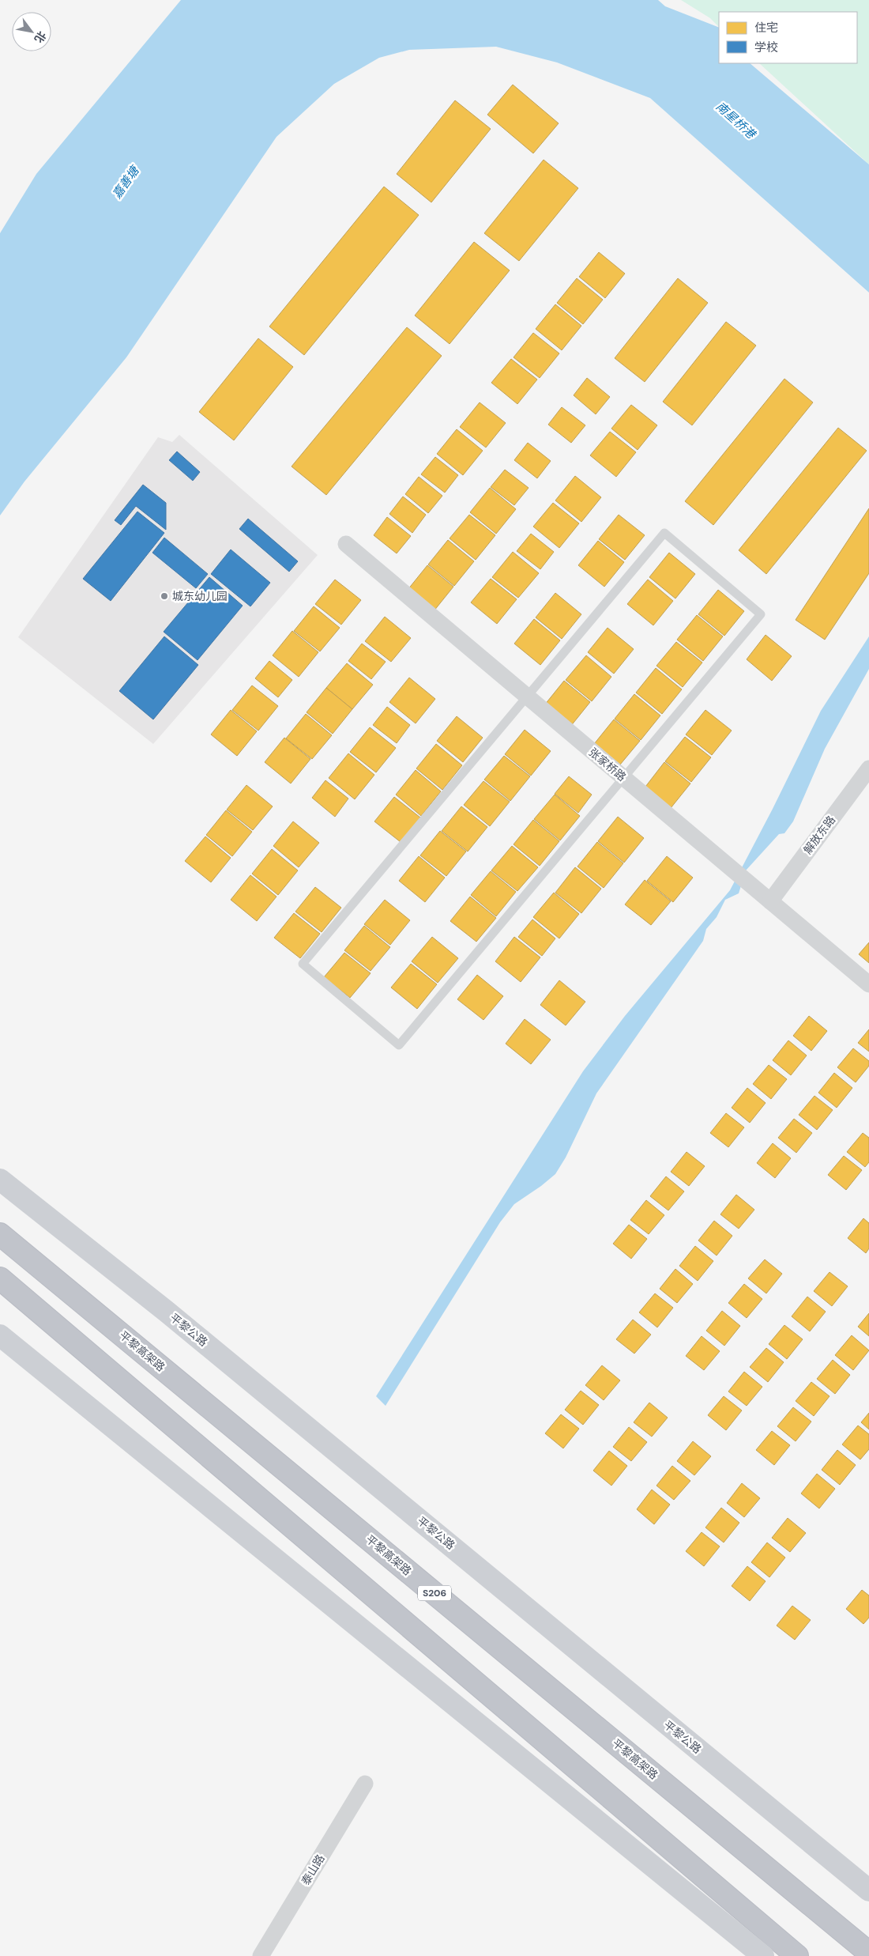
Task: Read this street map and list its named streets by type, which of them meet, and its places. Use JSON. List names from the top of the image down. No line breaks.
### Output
{"streets":{"highway":["平黎高架路","S206"],"main road":["平黎公路"],"street":["张家桥路","解放东路","泰山路"]},"crossings":[["张家桥路","解放东路"]],"water":["南星桥港","嘉善塘"],"places":["城东幼儿园"],"legend":["住宅","学校"],"north":"bottom right"}
